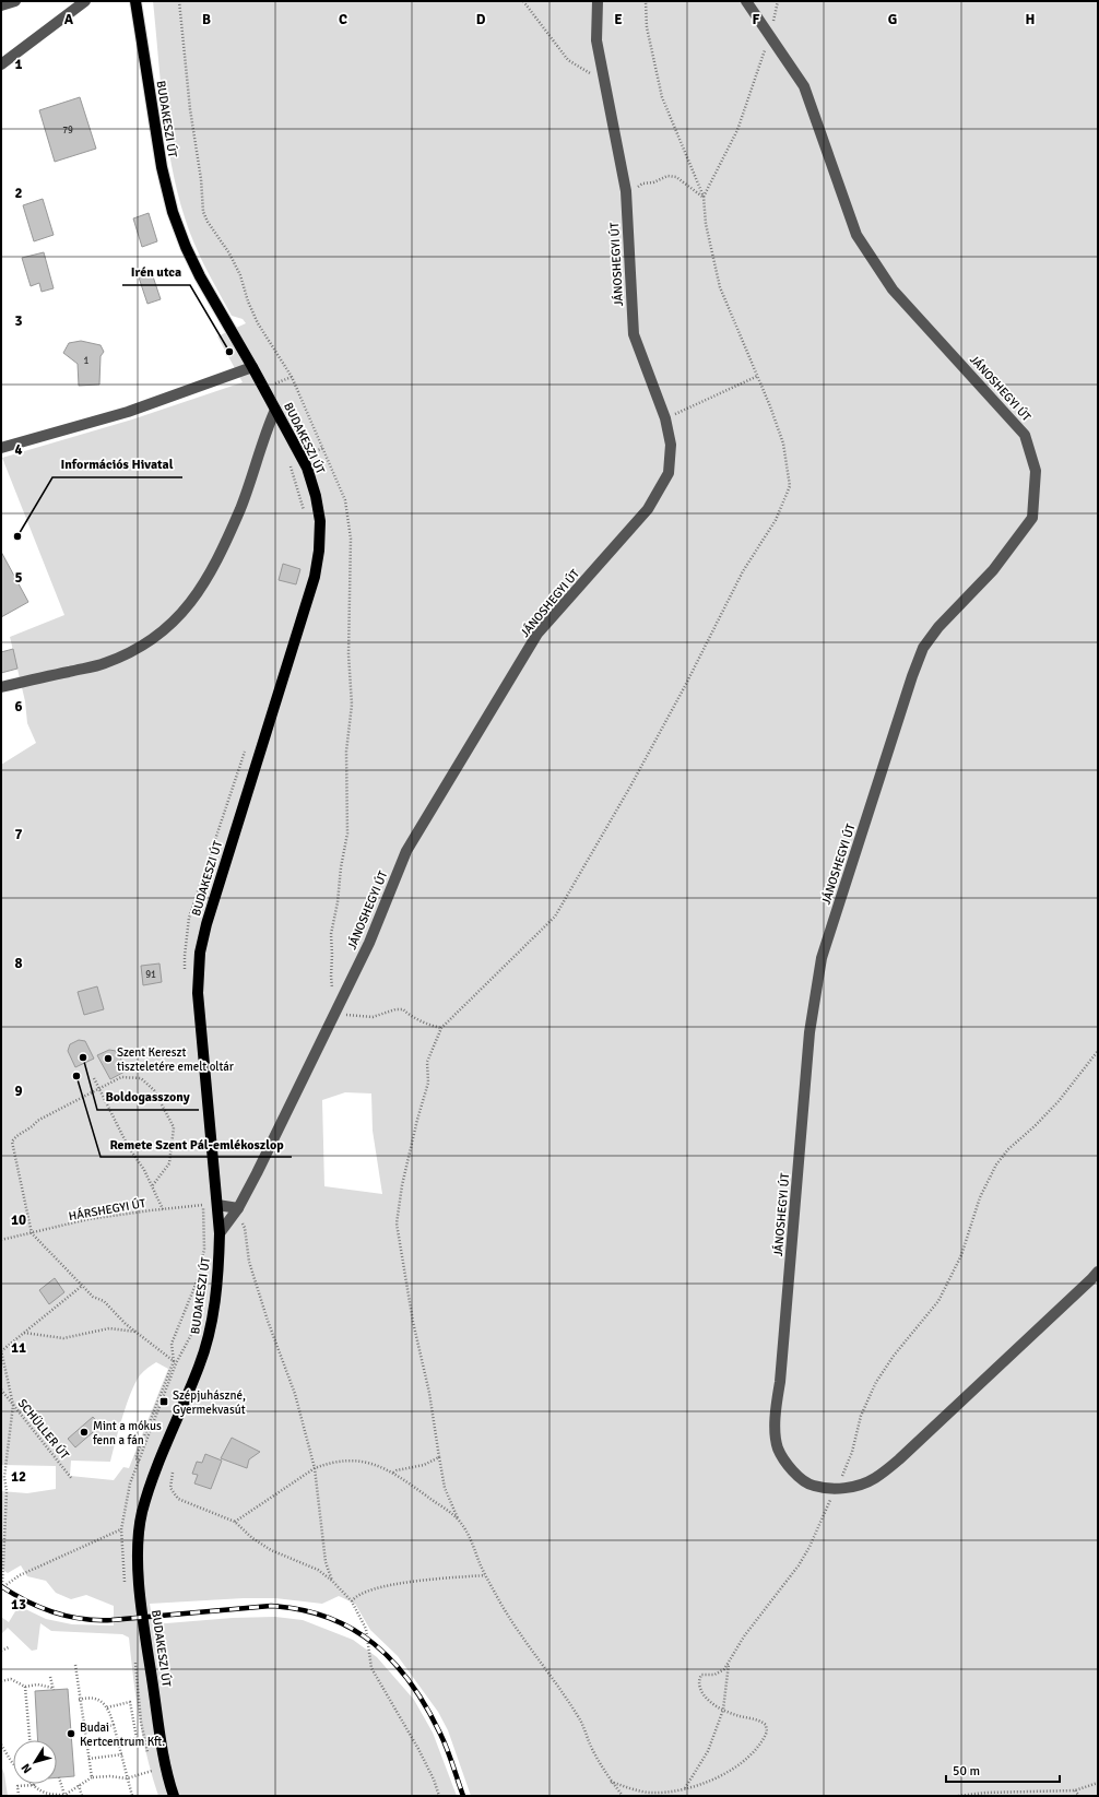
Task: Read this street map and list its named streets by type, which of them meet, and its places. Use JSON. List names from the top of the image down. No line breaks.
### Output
{"streets":{"main road":["BUDAKESZI ÚT"],"street":["JÁNOSHEGYI ÚT"],"path":["HÁRSHEGYI ÚT","SCHÜLLER ÚT"]},"crossings":[["BUDAKESZI ÚT","JÁNOSHEGYI ÚT"],["BUDAKESZI ÚT","HÁRSHEGYI ÚT"]],"places":{"other":["Irén utca","Információs Hivatal","Boldogasszony","Szent Kereszt tiszteletére emelt oltár","Remete Szent Pál-emlékoszlop","Mint a mókus fenn a fán","Budai Kertcentrum Kft."],"transit":["Szépjuhászné, Gyermekvasút"]},"house_numbers":["79","1","91"],"scale_bar":"50 m","north":"bottom left","grid":{"columns":["A","B","C","D","E","F","G","H"],"rows":["1","2","3","4","5","6","7","8","9","10","11","12","13"]}}
